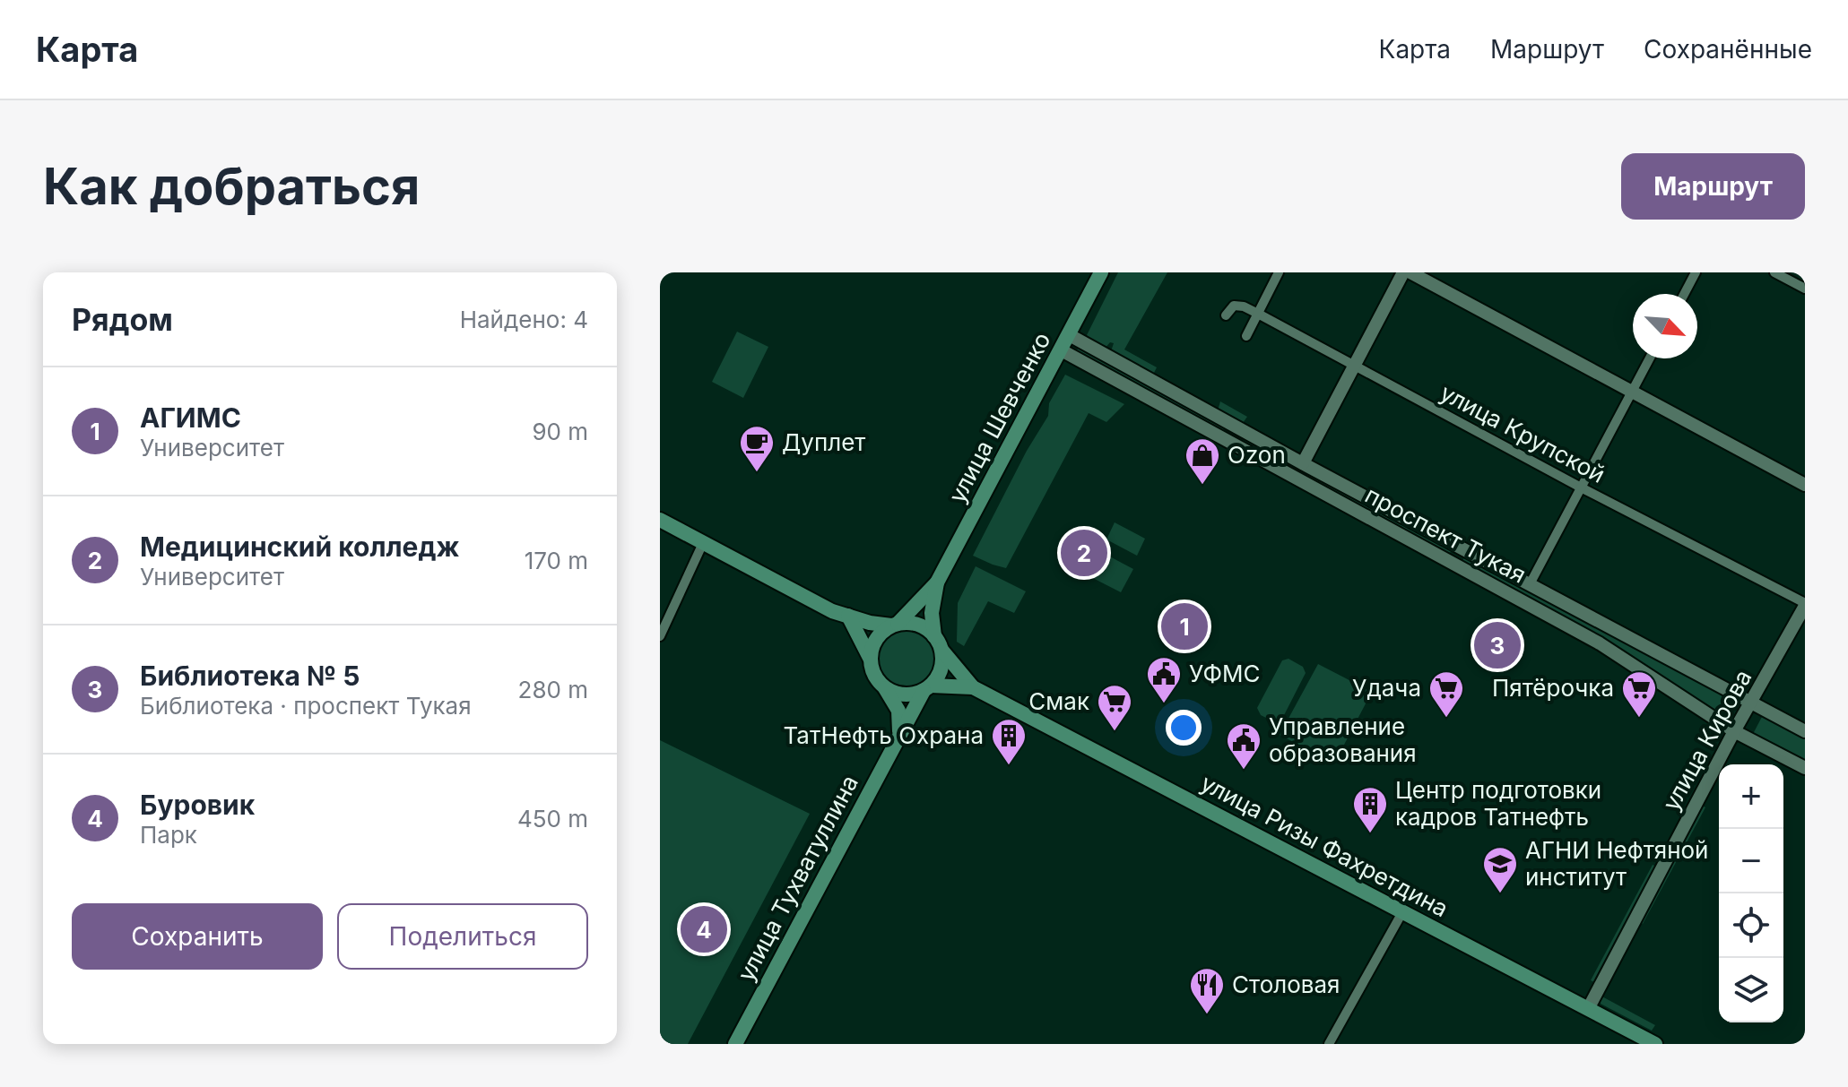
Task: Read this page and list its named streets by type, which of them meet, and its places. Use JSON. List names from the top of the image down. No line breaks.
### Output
{"streets":{"main road":["улица Шевченко","проспект Тукая","улица Кирова","улица Ризы Фахретдина","улица Тухватуллина"],"street":["улица Крупской"]},"crossings":[["улица Шевченко","проспект Тукая"],["улица Крупской","улица Кирова"],["проспект Тукая","улица Кирова"],["улица Кирова","улица Ризы Фахретдина"]],"places":{"cafe":["Дуплет"],"shop":["Ozon"],"public building":["УФМС","Управление образования"],"supermarket":["Удача","Пятёрочка","Смак"],"building":["ТатНефть Охрана","Центр подготовки кадров Татнефть"],"school or university":["АГНИ Нефтяной институт"],"restaurant":["Столовая"]},"north":"bottom right","page":{"header":"Карта","nav":["Карта","Маршрут","Сохранённые"],"buttons":["Маршрут",["Сохранить","Поделиться"]],"title":"Как добраться","heading":["Рядом","Найдено: 4"],"list":[{"mark":"1","name":"АГИМС","note":"Университет","value":"90 m"},{"mark":"2","name":"Медицинский колледж","note":"Университет","value":"170 m"},{"mark":"3","name":"Библиотека № 5","note":"Библиотека · проспект Тукая","value":"280 m"},{"mark":"4","name":"Буровик","note":"Парк","value":"450 m"}],"pins":["2","1","3","4"],"map_buttons":["+","−"]}}
